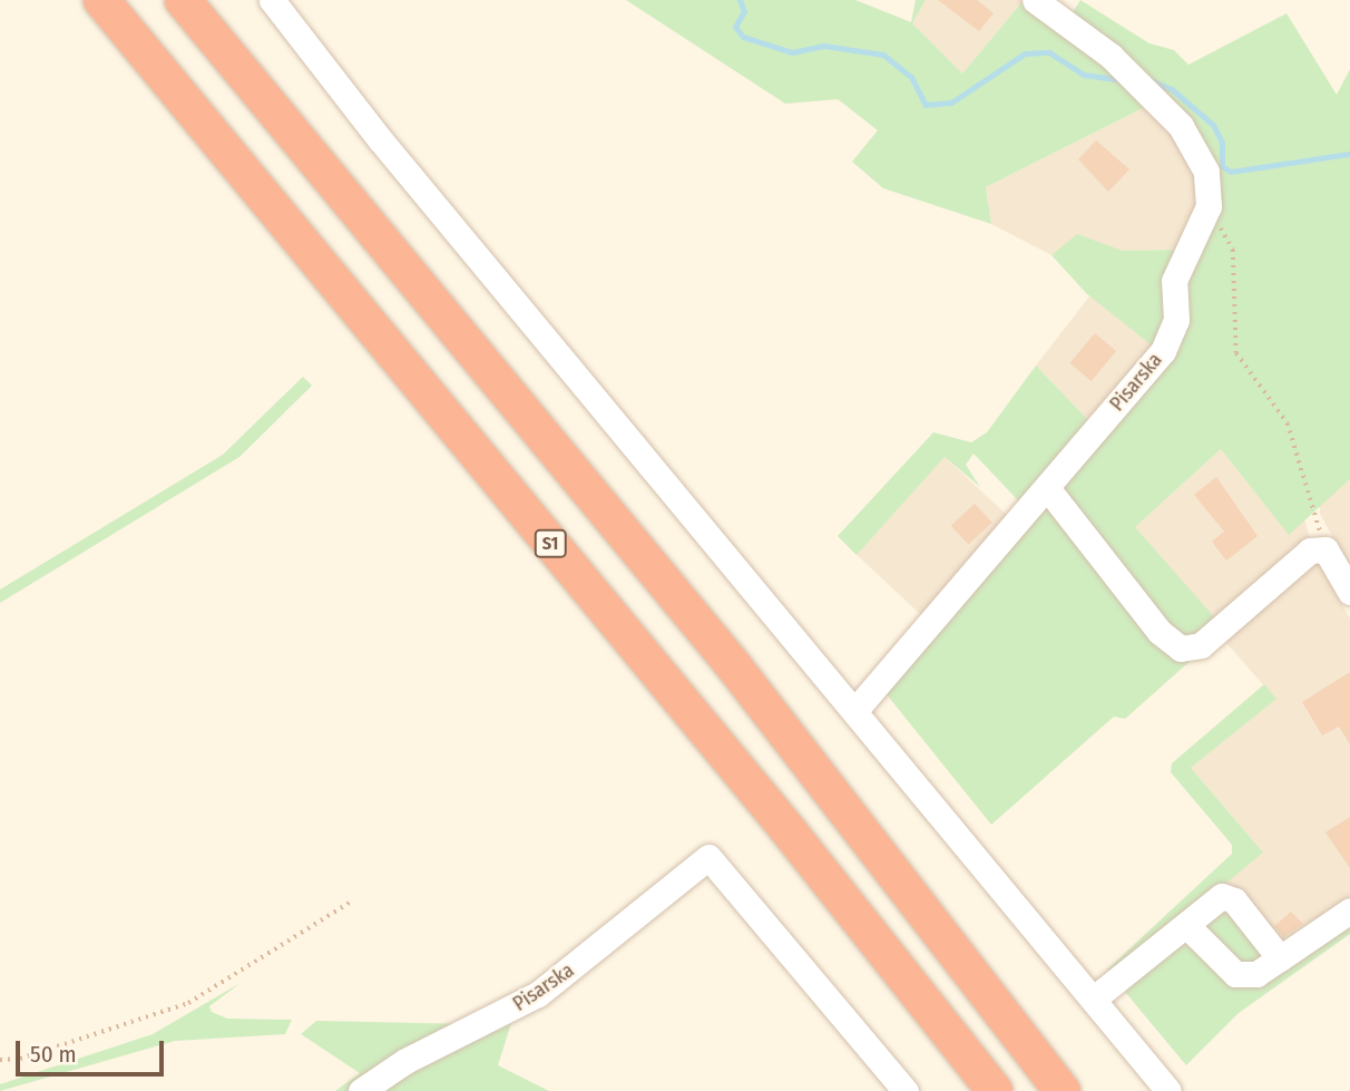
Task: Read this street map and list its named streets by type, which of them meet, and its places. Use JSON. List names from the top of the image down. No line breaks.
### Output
{"streets":{"highway":["S1"],"street":["Pisarska"]},"scale_bar":"50 m"}
